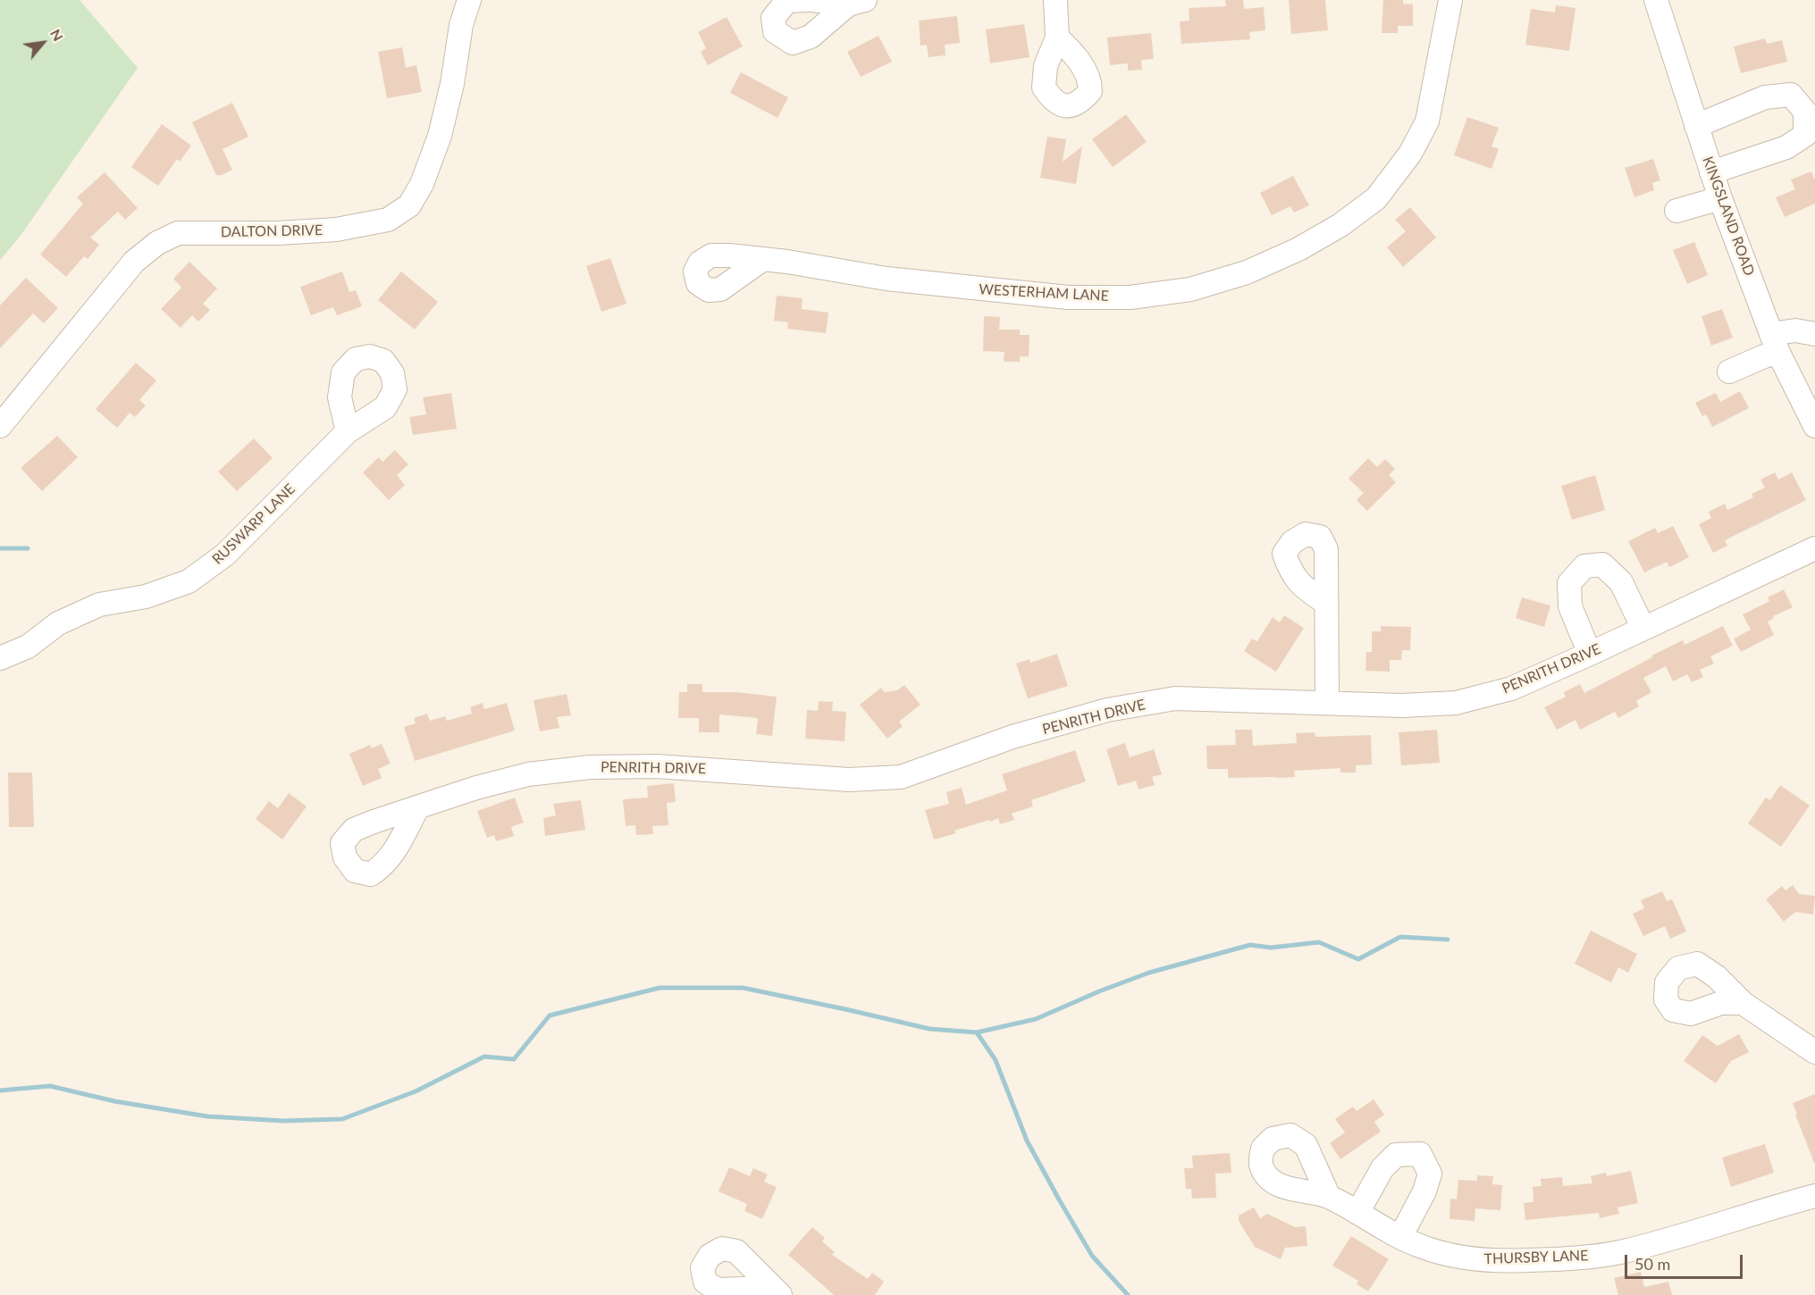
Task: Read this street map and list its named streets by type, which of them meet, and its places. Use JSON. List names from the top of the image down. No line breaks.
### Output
{"streets":{"street":["KINGSLAND ROAD","DALTON DRIVE","WESTERHAM LANE","RUSWARP LANE","PENRITH DRIVE","THURSBY LANE"]},"scale_bar":"50 m","north":"top right"}
